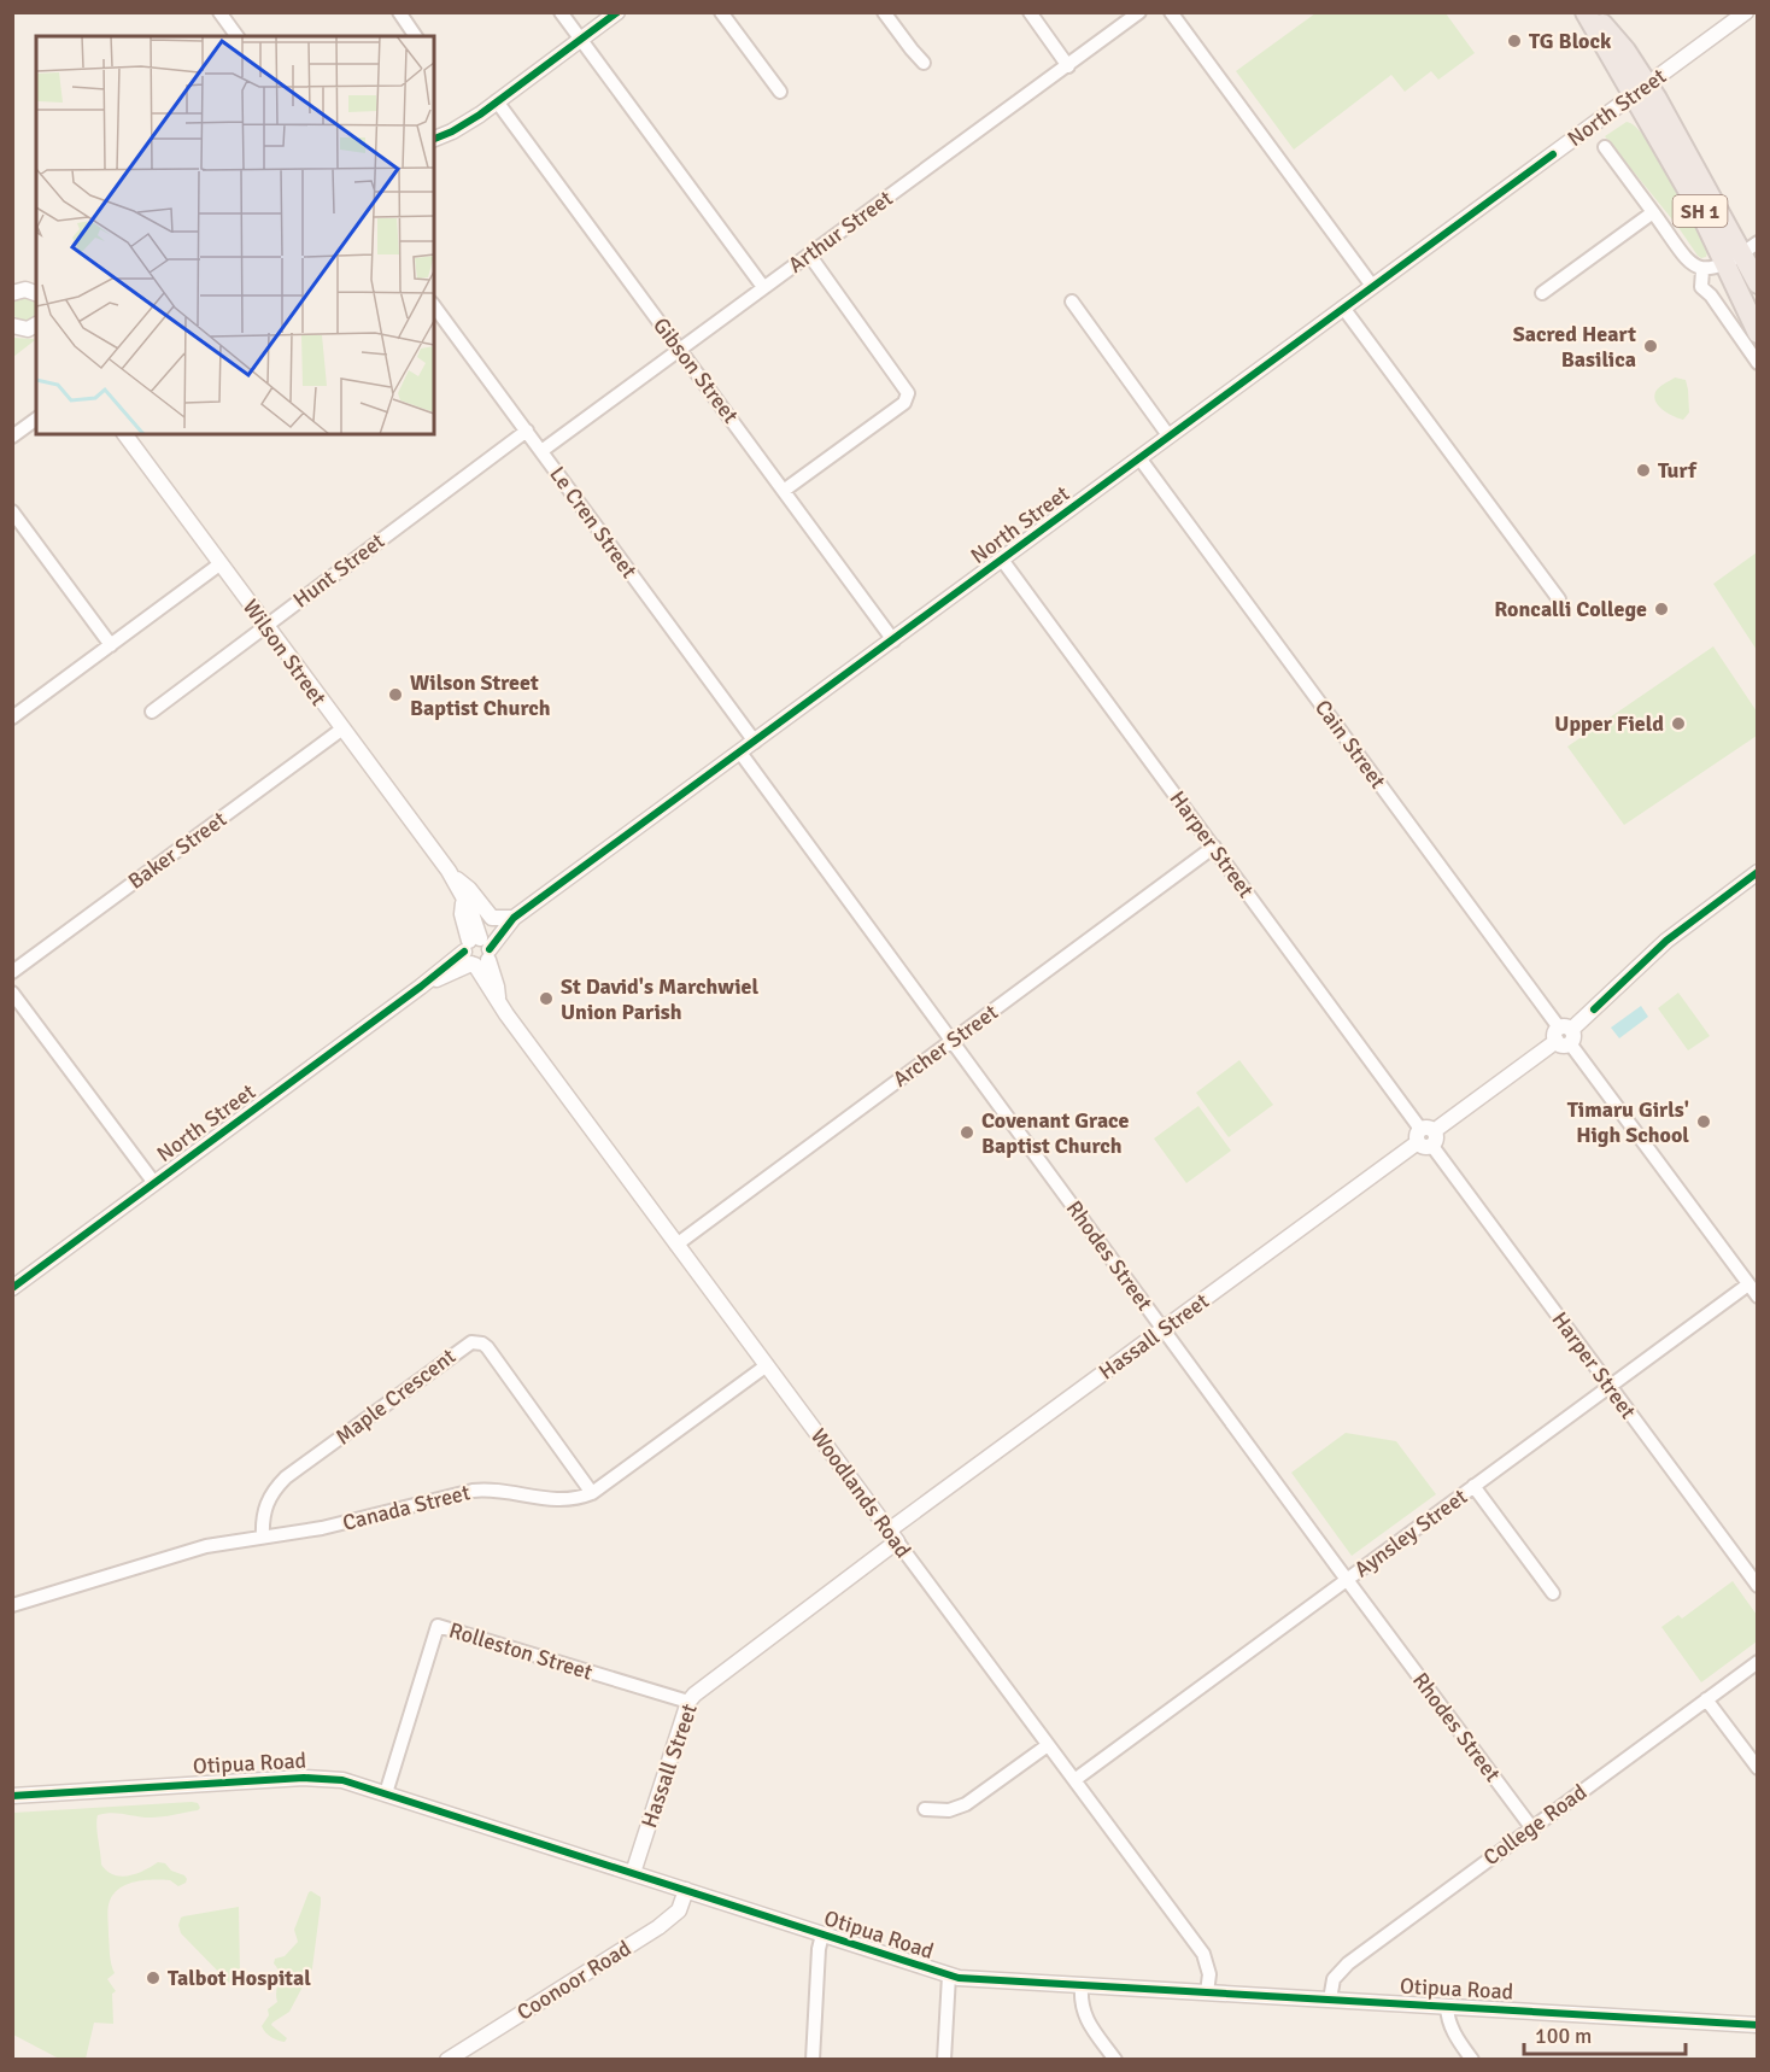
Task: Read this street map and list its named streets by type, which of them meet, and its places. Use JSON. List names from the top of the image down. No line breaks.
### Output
{"streets":{"highway":["SH 1"],"street":["North Street","Arthur Street","Gibson Street","Le Cren Street","Hunt Street","Wilson Street","Cain Street","Harper Street","Baker Street","Archer Street","Rhodes Street","Hassall Street","Maple Crescent","Woodlands Road","Canada Street","Aynsley Street","Rolleston Street","Otipua Road","College Road","Coonoor Road"]},"crossings":[["North Street","SH 1"],["North Street","Gibson Street"],["North Street","Le Cren Street"],["North Street","Wilson Street"],["North Street","Cain Street"],["North Street","Harper Street"],["North Street","Rhodes Street"],["North Street","Woodlands Road"],["Arthur Street","Gibson Street"],["Arthur Street","Le Cren Street"],["Le Cren Street","Hunt Street"],["Hunt Street","Wilson Street"],["Wilson Street","Baker Street"],["Wilson Street","Woodlands Road"],["Cain Street","Hassall Street"],["Cain Street","Aynsley Street"],["Harper Street","Archer Street"],["Harper Street","Hassall Street"],["Harper Street","Aynsley Street"],["Archer Street","Rhodes Street"],["Archer Street","Woodlands Road"],["Rhodes Street","Hassall Street"],["Rhodes Street","Aynsley Street"],["Rhodes Street","College Road"],["Hassall Street","Woodlands Road"],["Hassall Street","Rolleston Street"],["Hassall Street","Otipua Road"],["Maple Crescent","Canada Street"],["Woodlands Road","Canada Street"],["Woodlands Road","Aynsley Street"],["Woodlands Road","Otipua Road"],["Rolleston Street","Otipua Road"],["Otipua Road","College Road"],["Otipua Road","Coonoor Road"]],"places":["TG Block","Sacred Heart Basilica","Turf","Roncalli College","Wilson Street Baptist Church","Upper Field","St David's Marchwiel Union Parish","Timaru Girls' High School","Covenant Grace Baptist Church","Talbot Hospital"],"scale_bar":"100 m"}
